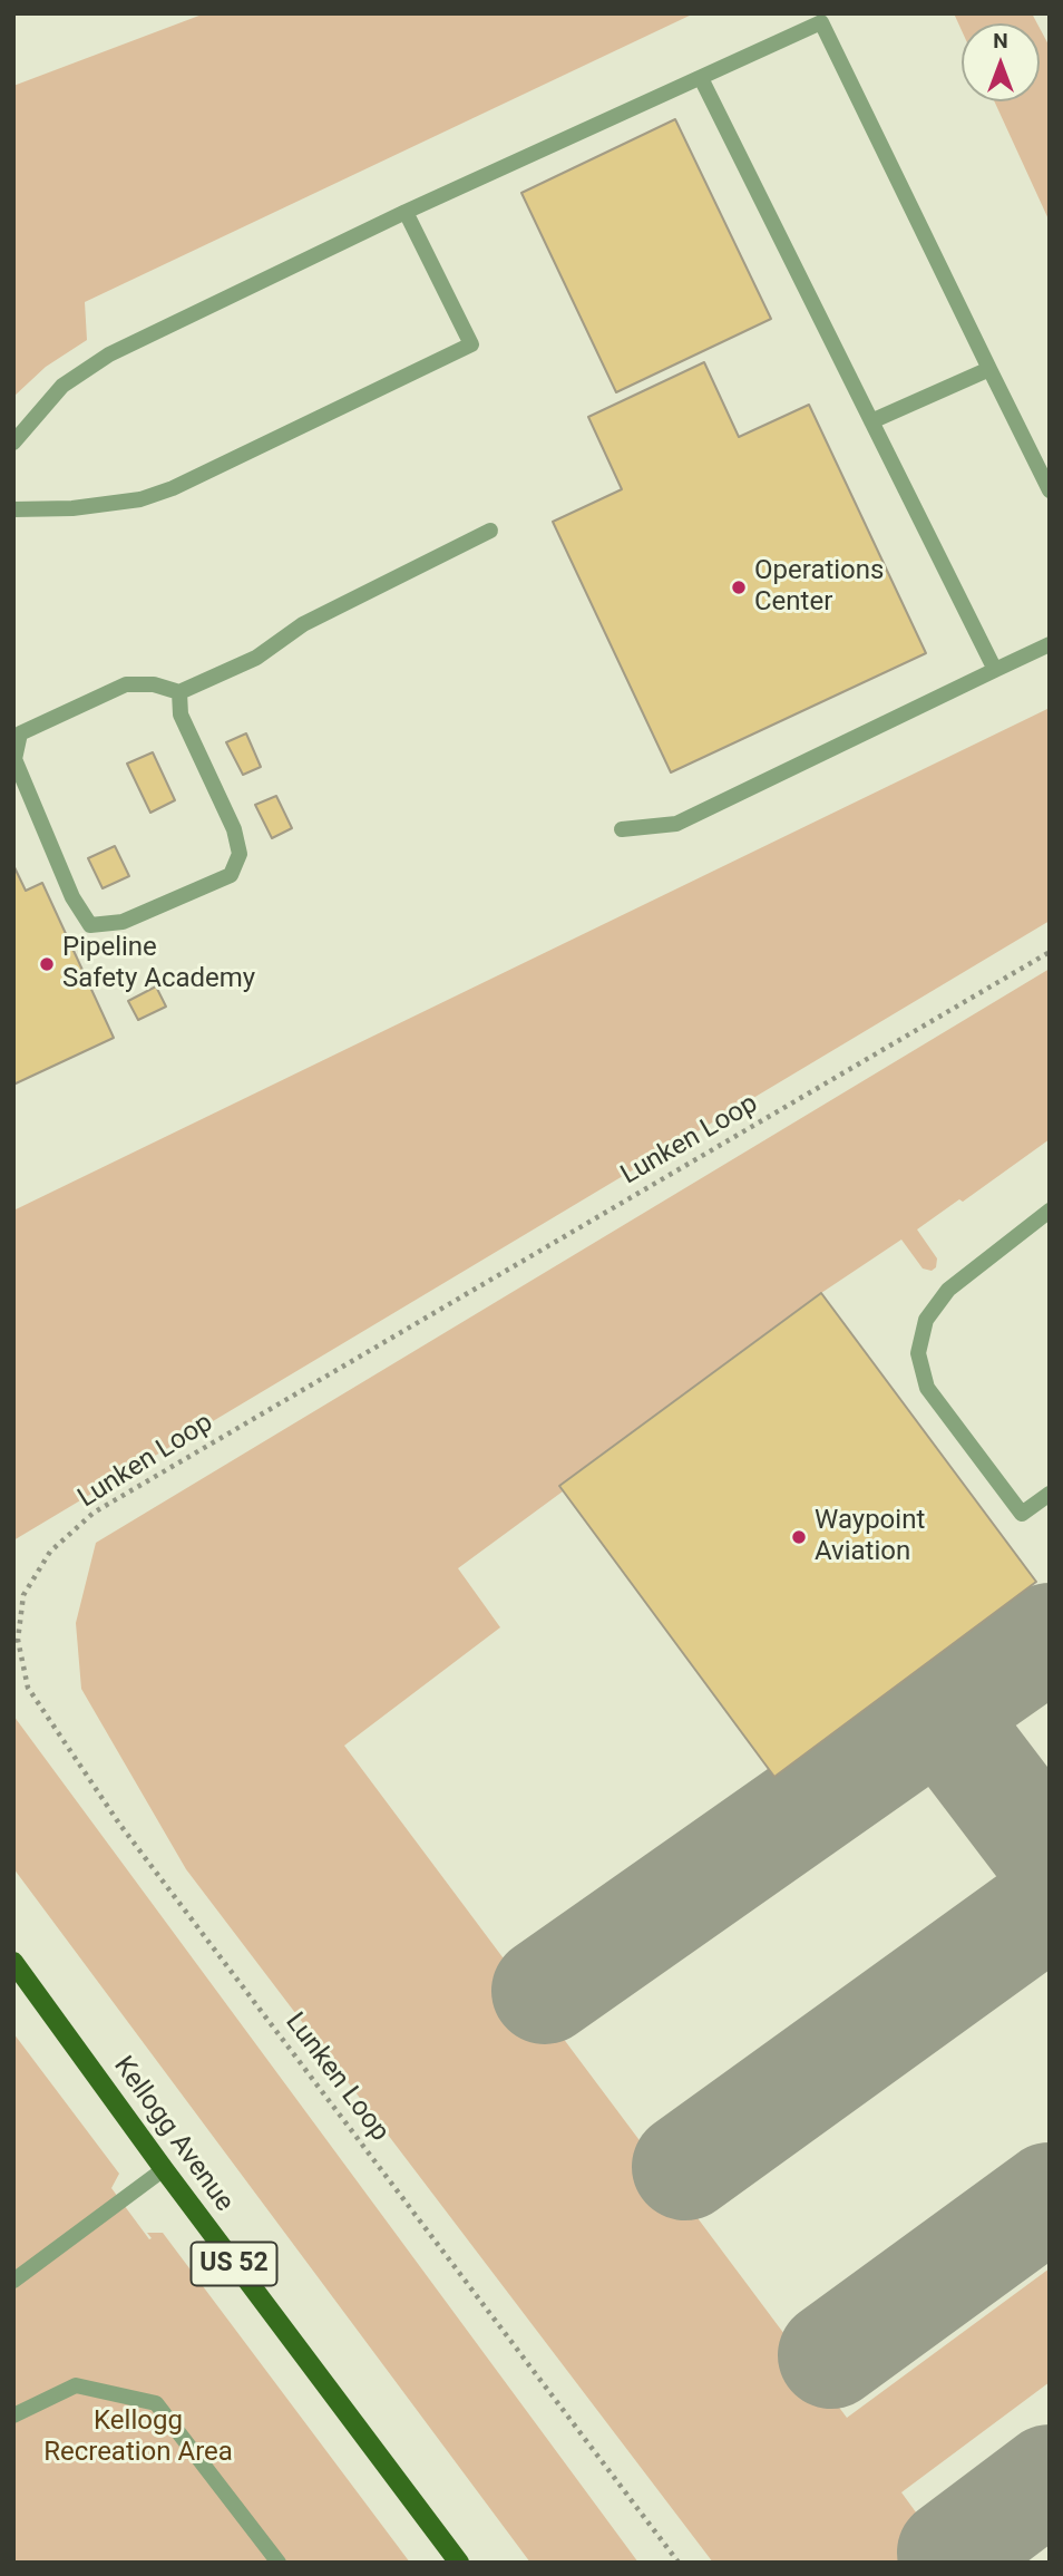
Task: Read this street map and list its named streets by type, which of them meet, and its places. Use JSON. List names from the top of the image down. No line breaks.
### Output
{"streets":{"main road":["Kellogg Avenue","US 52"],"path":["Lunken Loop"]},"parks":["Kellogg Recreation Area"],"places":["Operations Center","Pipeline Safety Academy","Waypoint Aviation"],"north":"top"}
